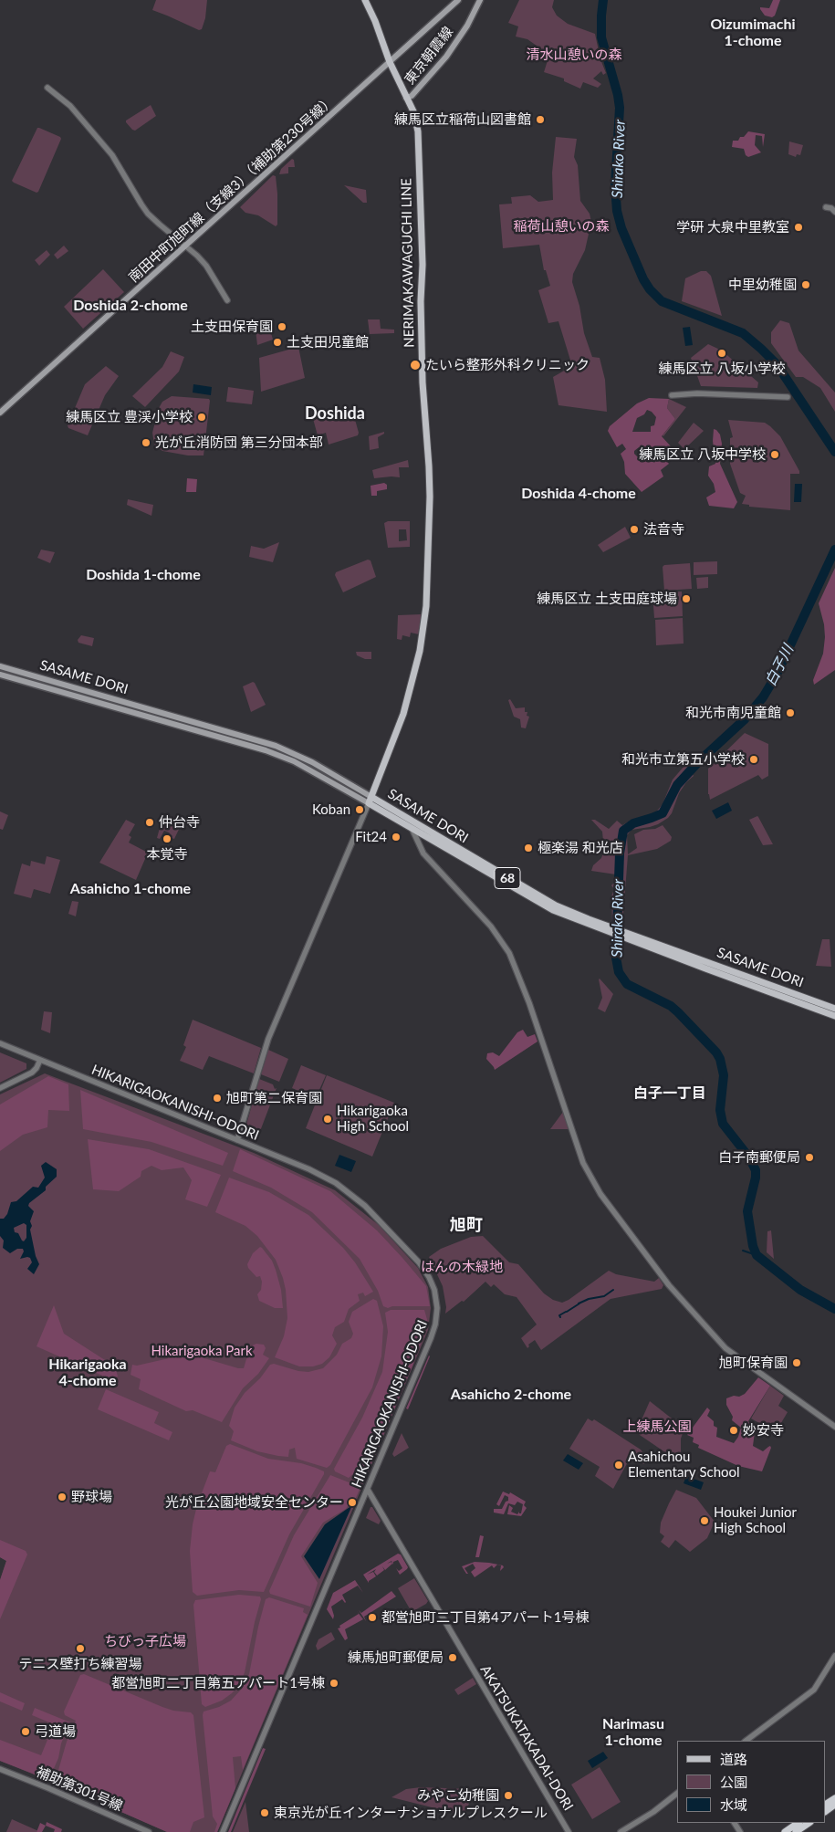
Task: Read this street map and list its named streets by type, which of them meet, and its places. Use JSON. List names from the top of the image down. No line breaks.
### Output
{"streets":{"main road":["東京朝霞線","南田中町旭町線（支線3）（補助第230号線）","NERIMAKAWAGUCHI LINE","SASAME DORI","68"],"street":["HIKARIGAOKANISHI-ODORI","AKATSUKATAKADAI-DORI","補助第301号線"]},"crossings":[["東京朝霞線","NERIMAKAWAGUCHI LINE"],["南田中町旭町線（支線3）（補助第230号線）","NERIMAKAWAGUCHI LINE"],["NERIMAKAWAGUCHI LINE","SASAME DORI"],["HIKARIGAOKANISHI-ODORI","AKATSUKATAKADAI-DORI"]],"districts":["Oizumimachi 1-chome","Doshida 2-chome","Doshida","Doshida 4-chome","Doshida 1-chome","Asahicho 1-chome","白子一丁目","旭町","Hikarigaoka 4-chome","Asahicho 2-chome","Narimasu 1-chome"],"water":["Shirako River","白子川"],"parks":["清水山憩いの森","稲荷山憩いの森","はんの木緑地","Hikarigaoka Park","上練馬公園","ちびっ子広場"],"places":["練馬区立稲荷山図書館","学研 大泉中里教室","中里幼稚園","土支田保育園","土支田児童館","練馬区立 八坂小学校","たいら整形外科クリニック","練馬区立 豊渓小学校","光が丘消防団 第三分団本部","練馬区立 八坂中学校","法音寺","練馬区立 土支田庭球場","和光市南児童館","和光市立第五小学校","Koban","仲台寺","Fit24","本覚寺","極楽湯 和光店","旭町第二保育園","Hikarigaoka High School","白子南郵便局","旭町保育園","妙安寺","Asahichou Elementary School","野球場","光が丘公園地域安全センター","Houkei Junior High School","都営旭町二丁目第4アパート1号棟","テニス壁打ち練習場","練馬旭町郵便局","都営旭町二丁目第五アパート1号棟","弓道場","みやこ幼稚園","東京光が丘インターナショナルプレスクール"],"legend":["道路","公園","水域"]}
